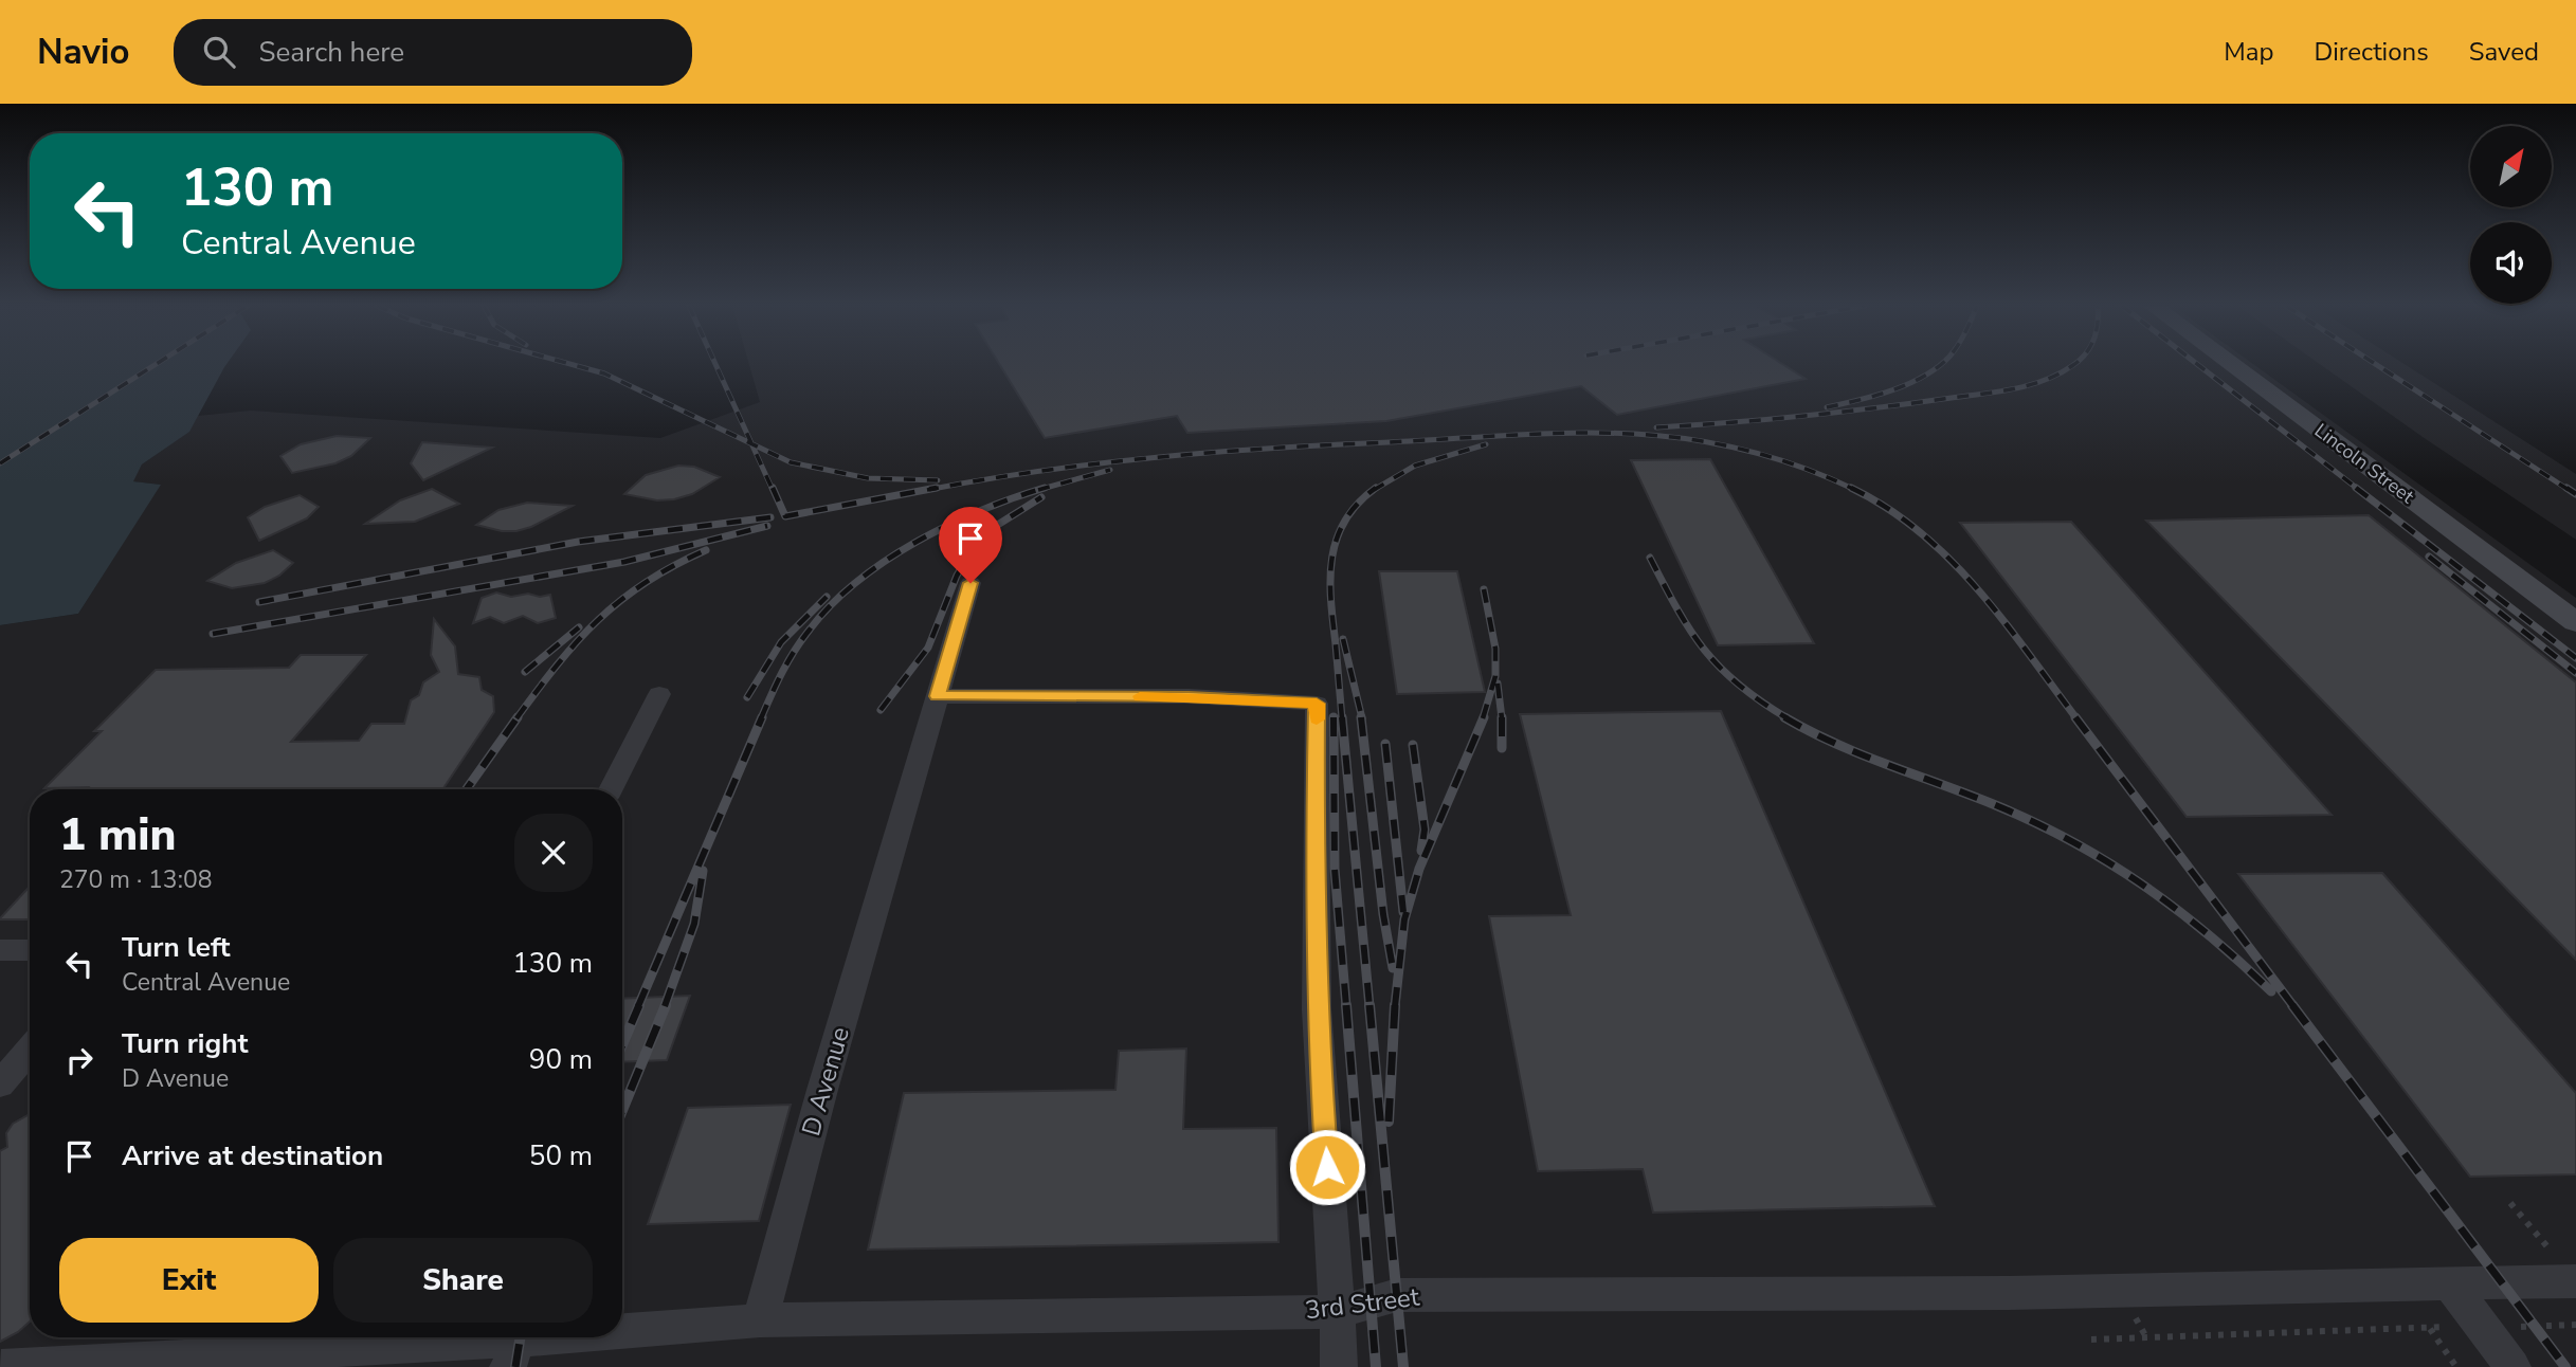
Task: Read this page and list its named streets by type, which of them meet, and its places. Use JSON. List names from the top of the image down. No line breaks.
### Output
{"streets":{"main road":["Lincoln Street"],"street":["D Avenue","3rd Street"]},"crossings":[["D Avenue","3rd Street"]],"north":"top right","page":{"header":"Navio","search":"Search here","nav":["Map","Directions","Saved"],"turn":["130 m","Central Avenue"],"heading":["1 min","270 m · 13:08"],"list":[{"name":"Turn left","note":"Central Avenue","value":"130 m"},{"name":"Turn right","note":"D Avenue","value":"90 m"},{"name":"Arrive at destination","value":"50 m"}],"buttons":["Exit","Share"]}}
